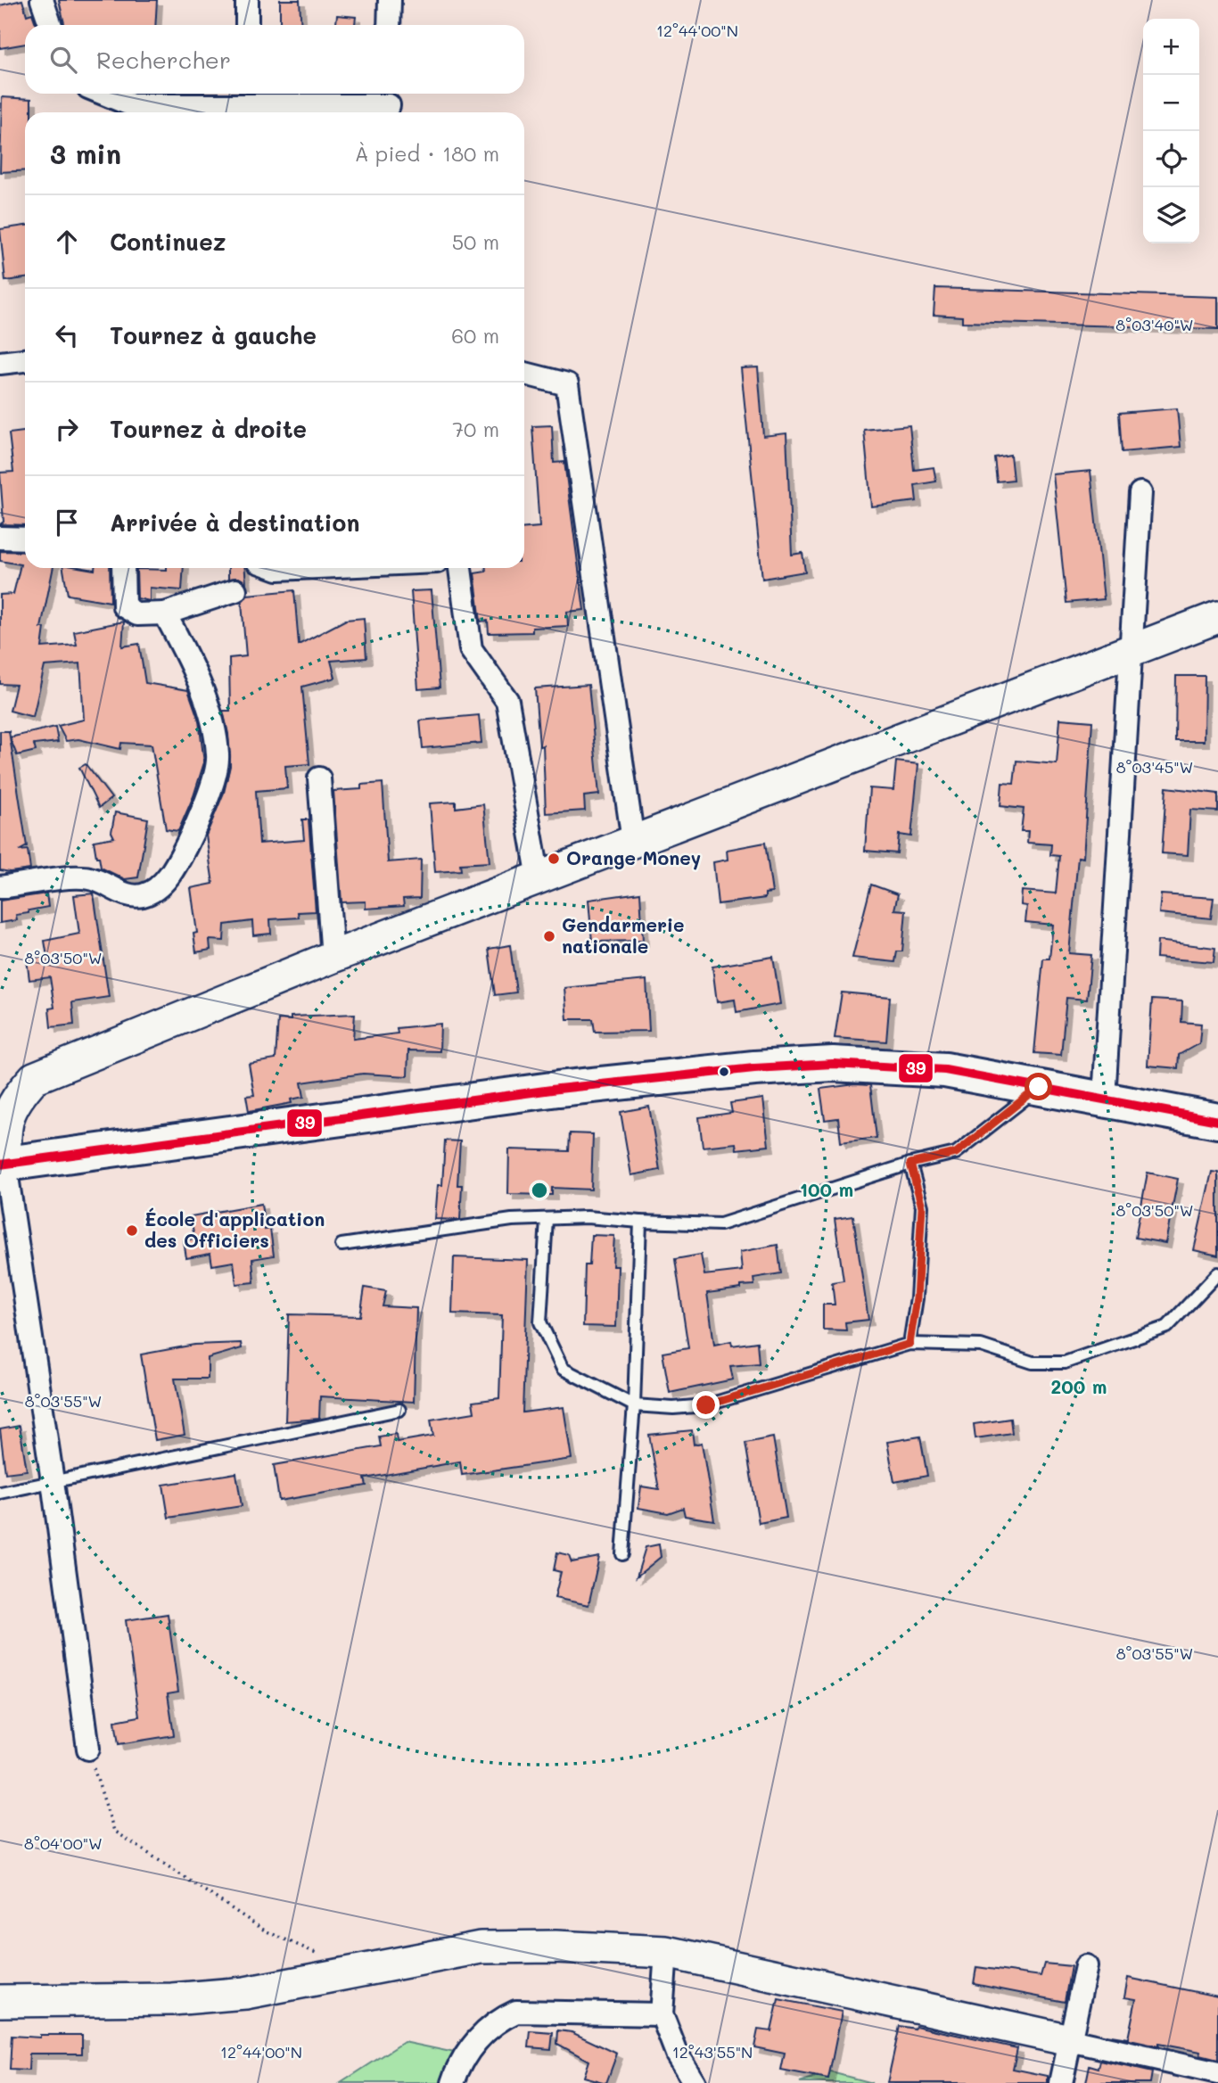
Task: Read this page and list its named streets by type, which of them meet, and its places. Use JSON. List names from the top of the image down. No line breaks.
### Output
{"places":["Orange Money","Gendarmerie nationale","École d'application des Officiers"],"lines":["transit line 39"],"page":{"map_buttons":["+","−"],"search":"Rechercher","heading":["3 min","À pied · 180 m"],"list":[["Continuez","50 m"],["Tournez à gauche","60 m"],["Tournez à droite","70 m"],"Arrivée à destination"]},"coordinates":["12°44'00\"N","8°03'40\"W","8°03'45\"W","8°03'50\"W","8°03'55\"W","8°04'00\"W","12°43'55\"N"],"rings":["100 m","200 m"]}
